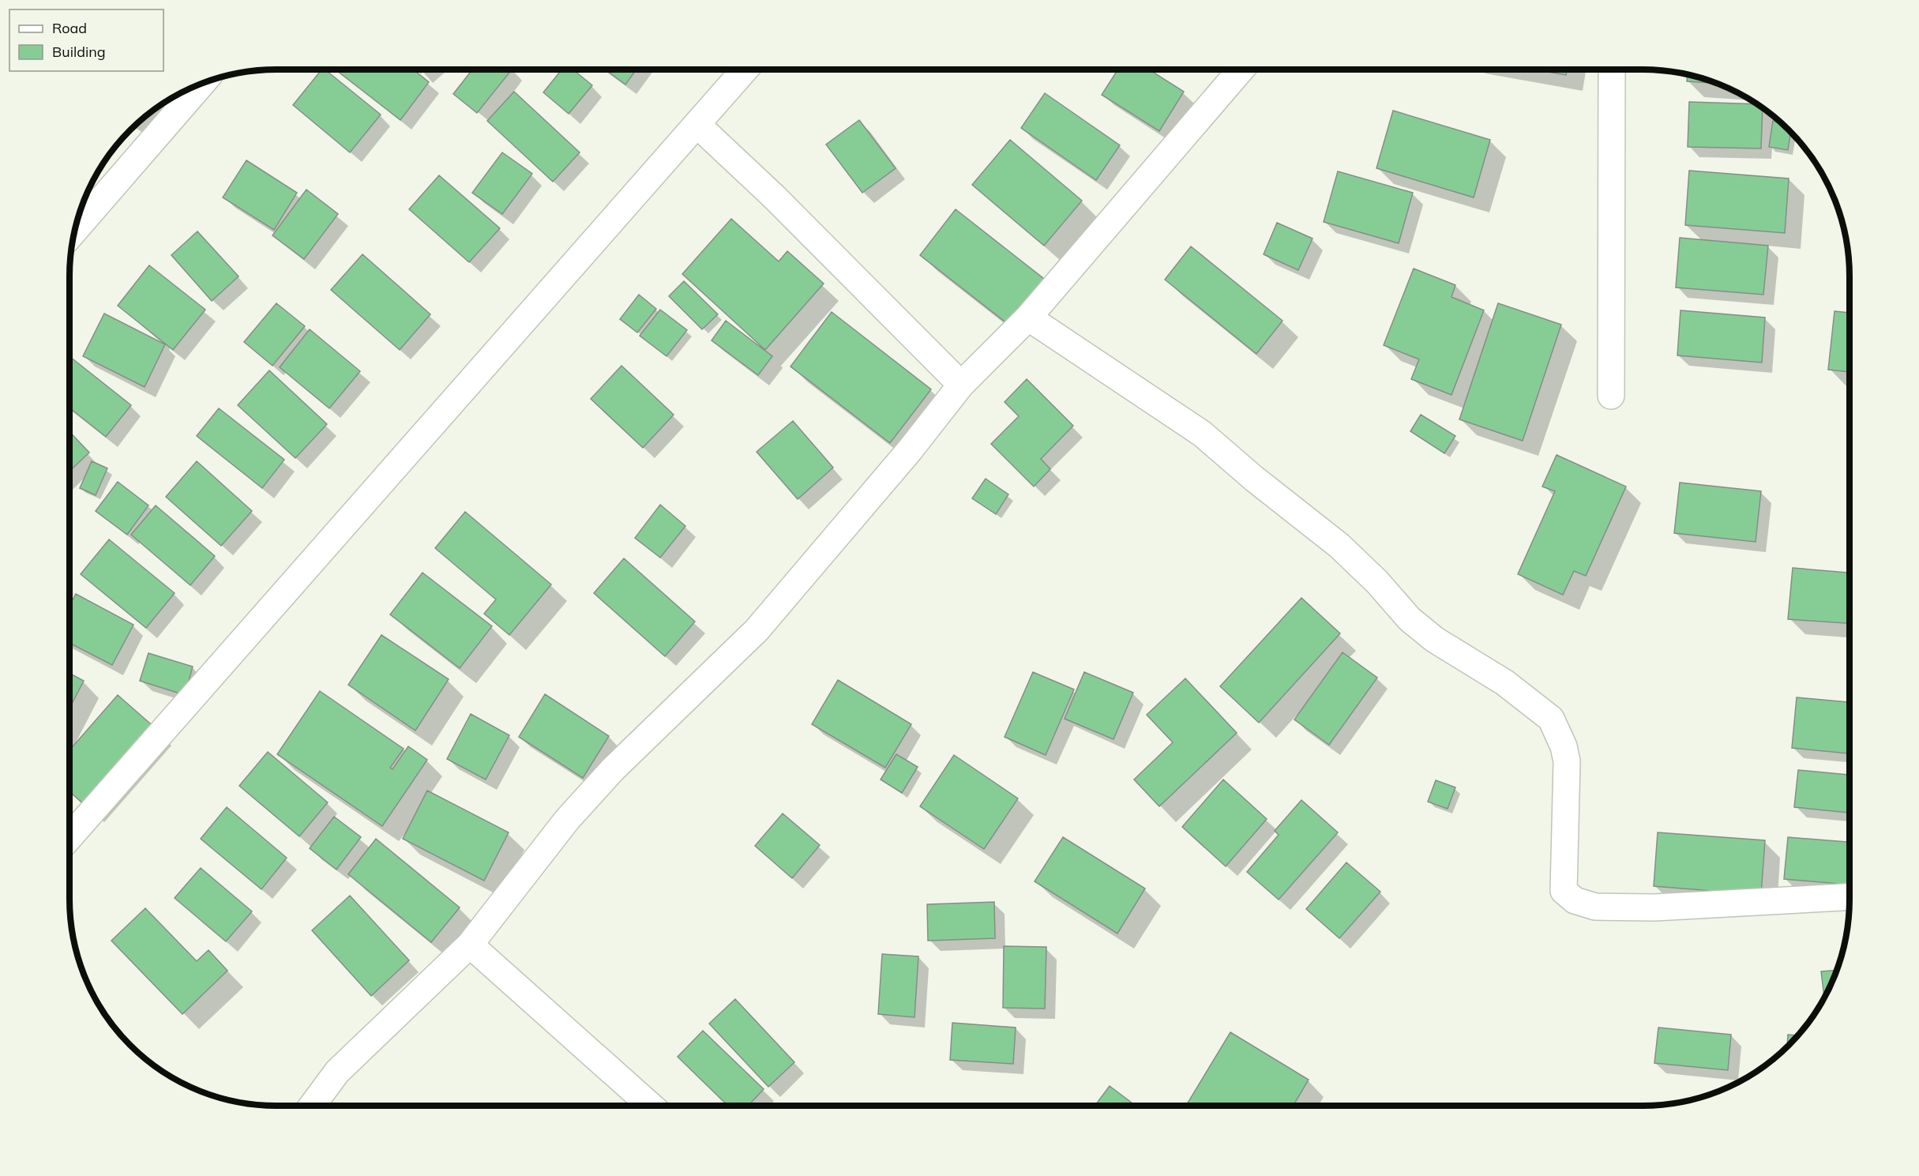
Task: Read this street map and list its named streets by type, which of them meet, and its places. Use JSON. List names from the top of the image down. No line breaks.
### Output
{"legend":["Road","Building"]}
